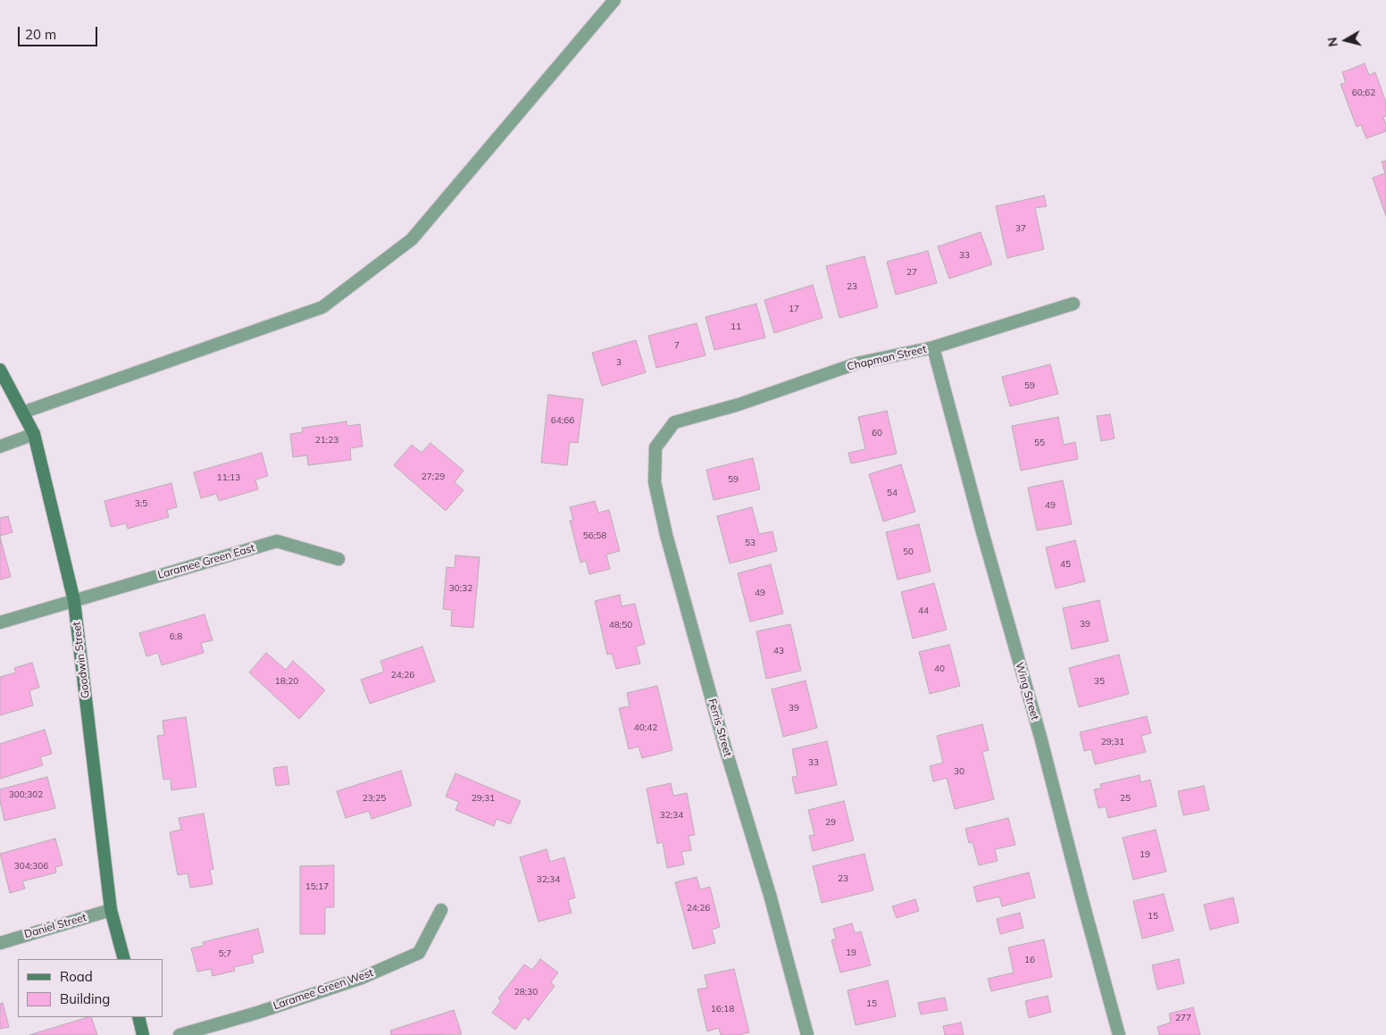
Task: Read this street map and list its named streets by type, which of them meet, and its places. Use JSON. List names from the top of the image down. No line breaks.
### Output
{"streets":{"main road":["Goodwin Street"],"street":["Chapman Street","Laramee Green East","Wing Street","Ferris Street","Daniel Street","Laramee Green West"]},"crossings":[["Chapman Street","Wing Street"],["Chapman Street","Ferris Street"],["Laramee Green East","Goodwin Street"],["Goodwin Street","Daniel Street"]],"house_numbers":["60;62","37","33","27","23","17","11","7","3","59","64;66","60","21;23","55","27;29","11;13","59","54","3;5","49","56;58","53","50","45","30;32","49","44","39","48;50","6;8","43","40","24;26","18;20","35","39","40;42","29;31","33","30","300;302","23;25","29;31","25","32;34","29","19","304;306","23","32;34","15;17","24;26","15","19","5;7","16","28;30","15","16;18","277"],"legend":["Road","Building"],"scale_bar":"20 m","north":"left"}
